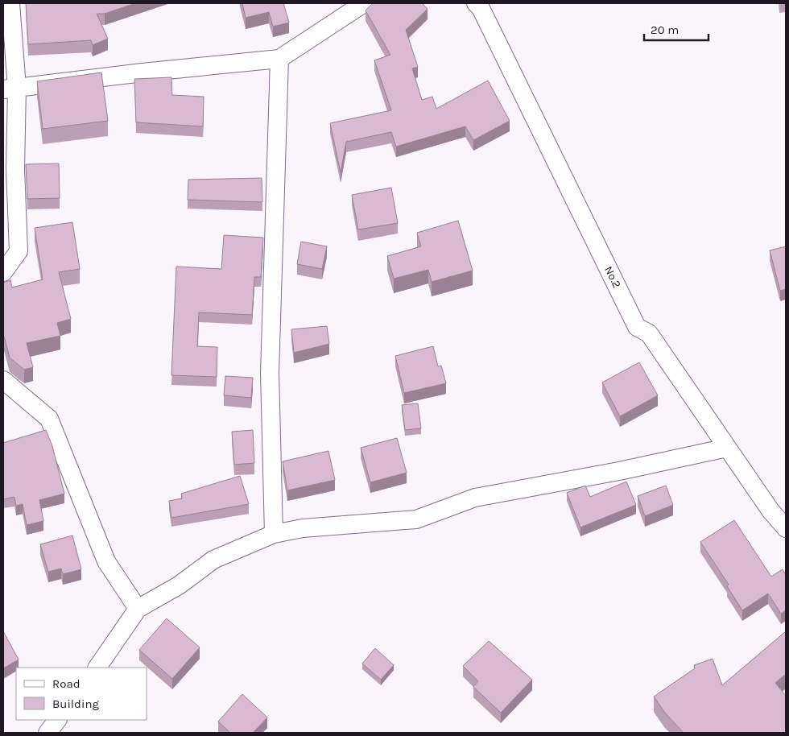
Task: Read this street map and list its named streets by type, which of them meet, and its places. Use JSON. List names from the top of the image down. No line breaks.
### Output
{"streets":{"street":["No.2"]},"legend":["Road","Building"],"scale_bar":"20 m"}
